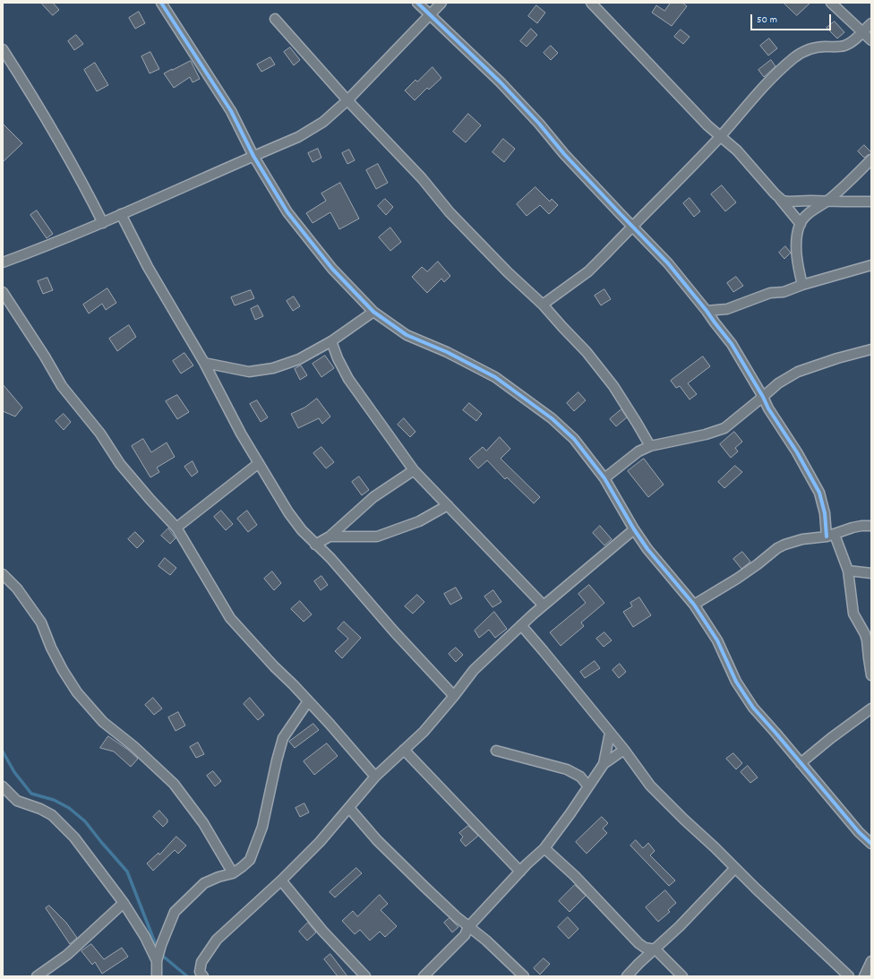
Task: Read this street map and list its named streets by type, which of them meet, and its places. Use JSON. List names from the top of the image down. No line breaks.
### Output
{"scale_bar":"50 m"}
